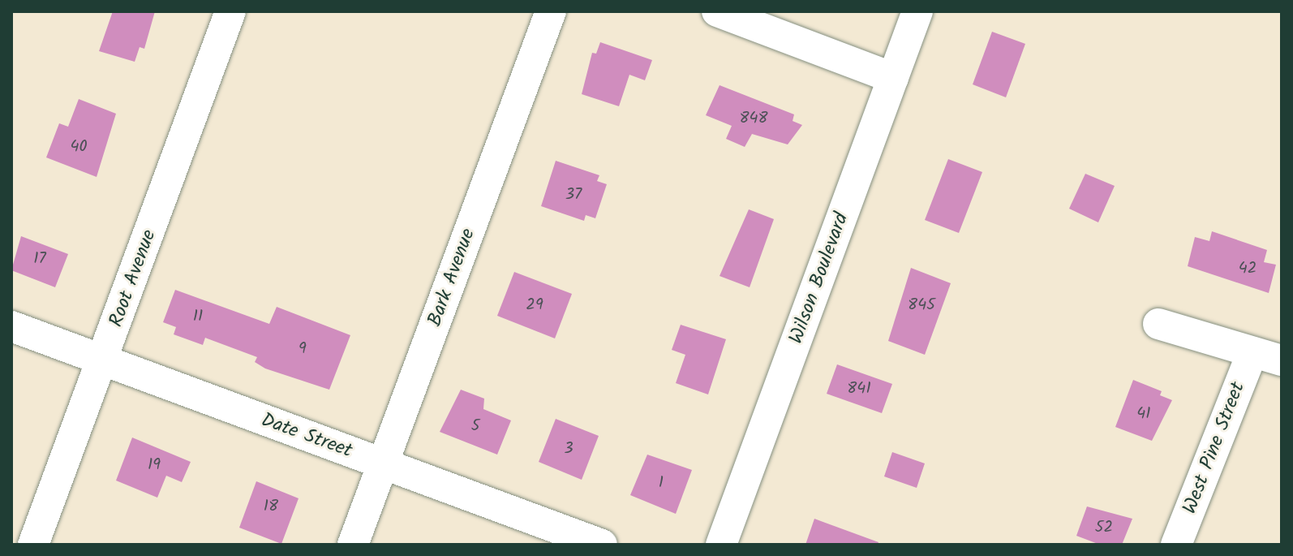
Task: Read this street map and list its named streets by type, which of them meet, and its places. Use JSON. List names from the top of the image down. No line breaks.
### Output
{"streets":{"street":["Bark Avenue","Root Avenue","Wilson Boulevard","Date Street","West Pine Street"]},"crossings":[["Bark Avenue","Date Street"],["Root Avenue","Date Street"]],"house_numbers":["848","40","37","17","42","29","845","11","9","841","41","5","3","19","1","18","52"]}
